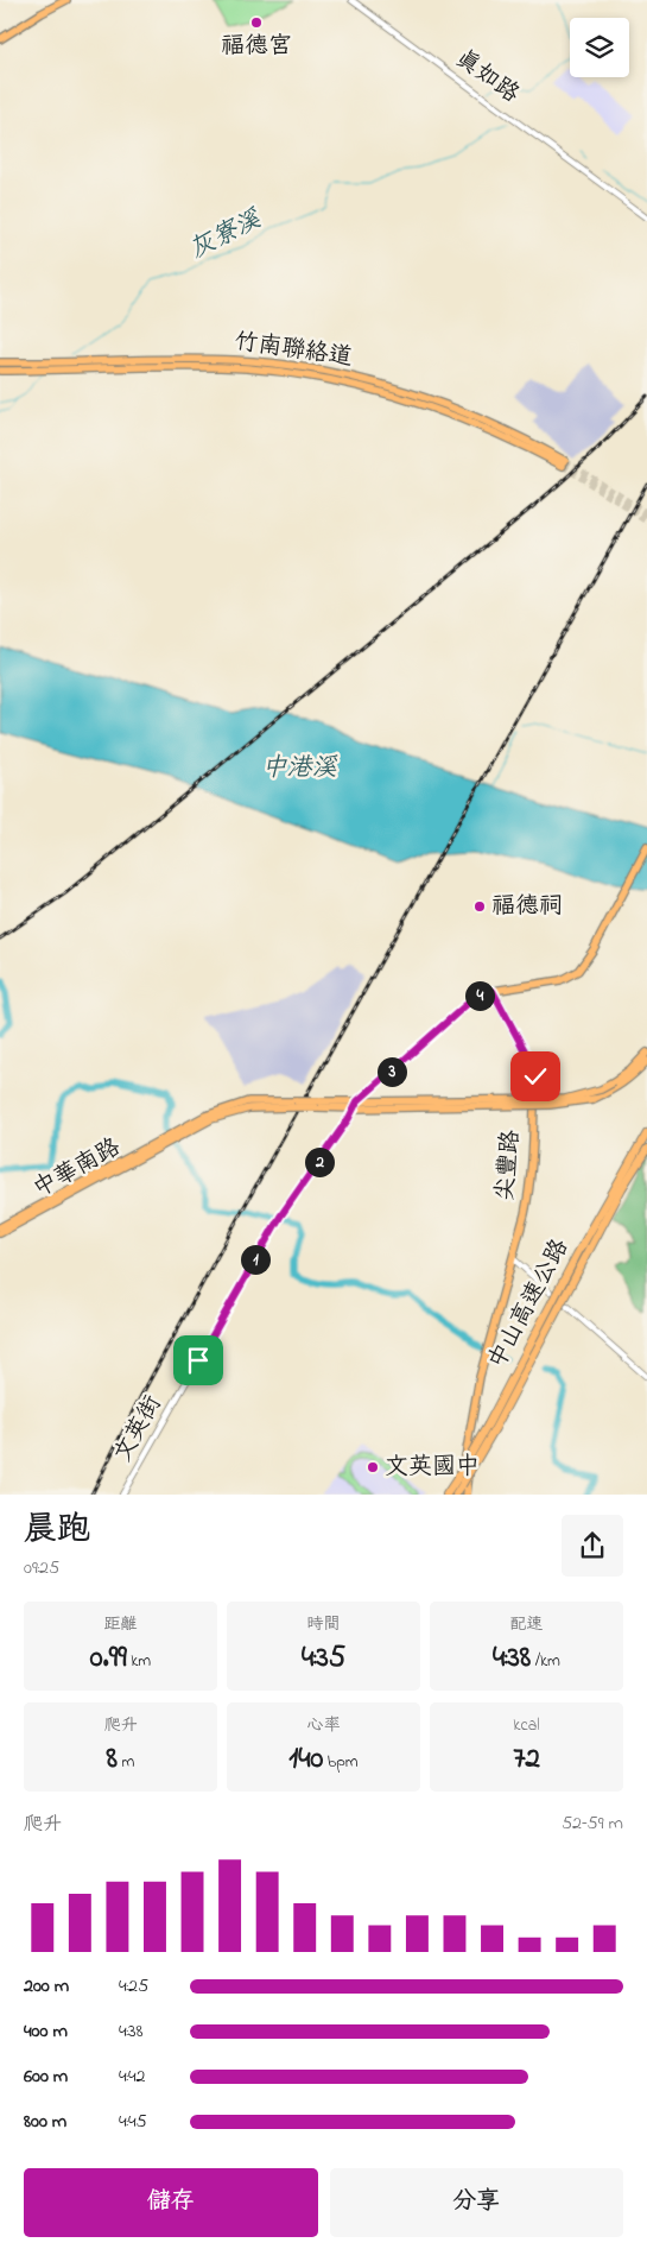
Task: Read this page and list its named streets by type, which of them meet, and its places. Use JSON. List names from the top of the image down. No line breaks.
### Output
{"streets":{"highway":["中山高速公路"],"main road":["竹南聯絡道","尖豐路","中華南路"],"street":["真如路","文英街"]},"crossings":[["中華南路","文英街"]],"water":["灰寮溪","中港溪"],"places":["福德宮","福德祠","文英國中"],"page":{"pins":["4","3","2","1"],"heading":["晨跑","09:25"],"stats":[["距離","0.99 km"],["時間","4:35"],["配速","4:38 /km"],["爬升","8 m"],["心率","140 bpm"],["kcal","72"]],"chart":["爬升","52–59 m"],"list":[{"name":"200 m","note":"4:25"},{"name":"400 m","note":"4:38"},{"name":"600 m","note":"4:42"},{"name":"800 m","note":"4:45"}],"buttons":["儲存","分享"]}}
